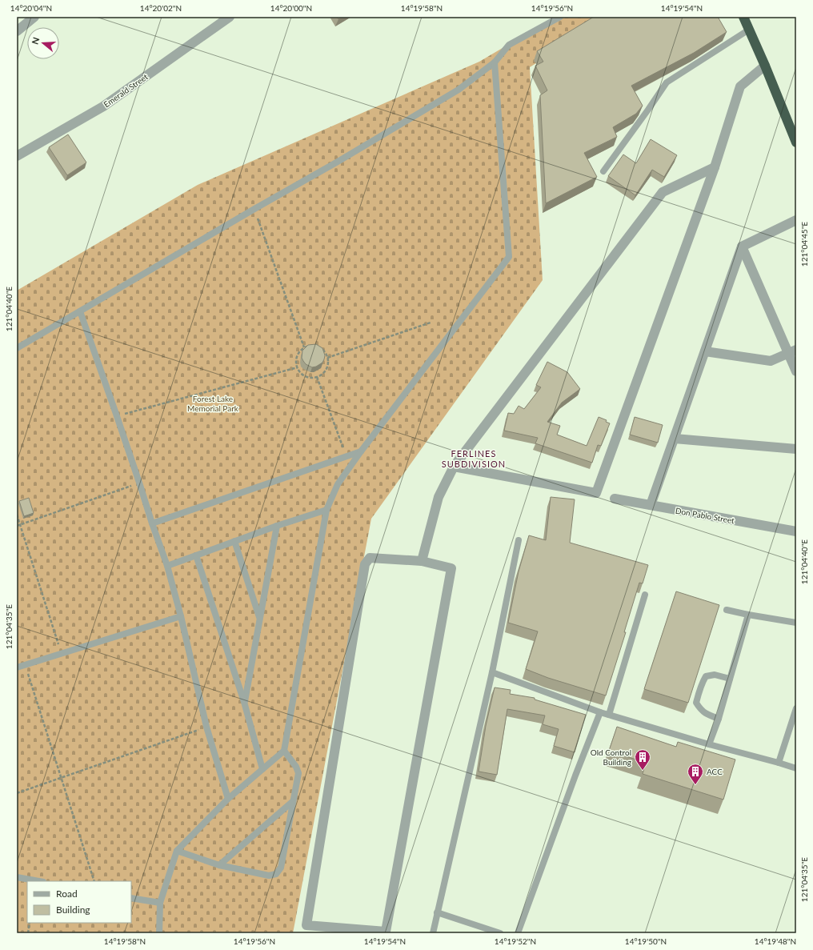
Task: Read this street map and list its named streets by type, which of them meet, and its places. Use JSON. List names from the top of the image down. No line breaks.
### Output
{"streets":{"street":["Emerald Street","Don Pablo Street"]},"districts":["FERLINES SUBDIVISION"],"parks":["Forest Lake Memorial Park"],"places":{"building":["Old Control Building","ACC"]},"legend":["Road","Building"],"north":"left","coordinates":["14°20'04\"N","14°20'02\"N","14°20'00\"N","14°19'58\"N","14°19'56\"N","14°19'54\"N","121°04'45\"E","121°04'40\"E","121°04'35\"E","14°19'52\"N","14°19'50\"N","14°19'48\"N"]}
